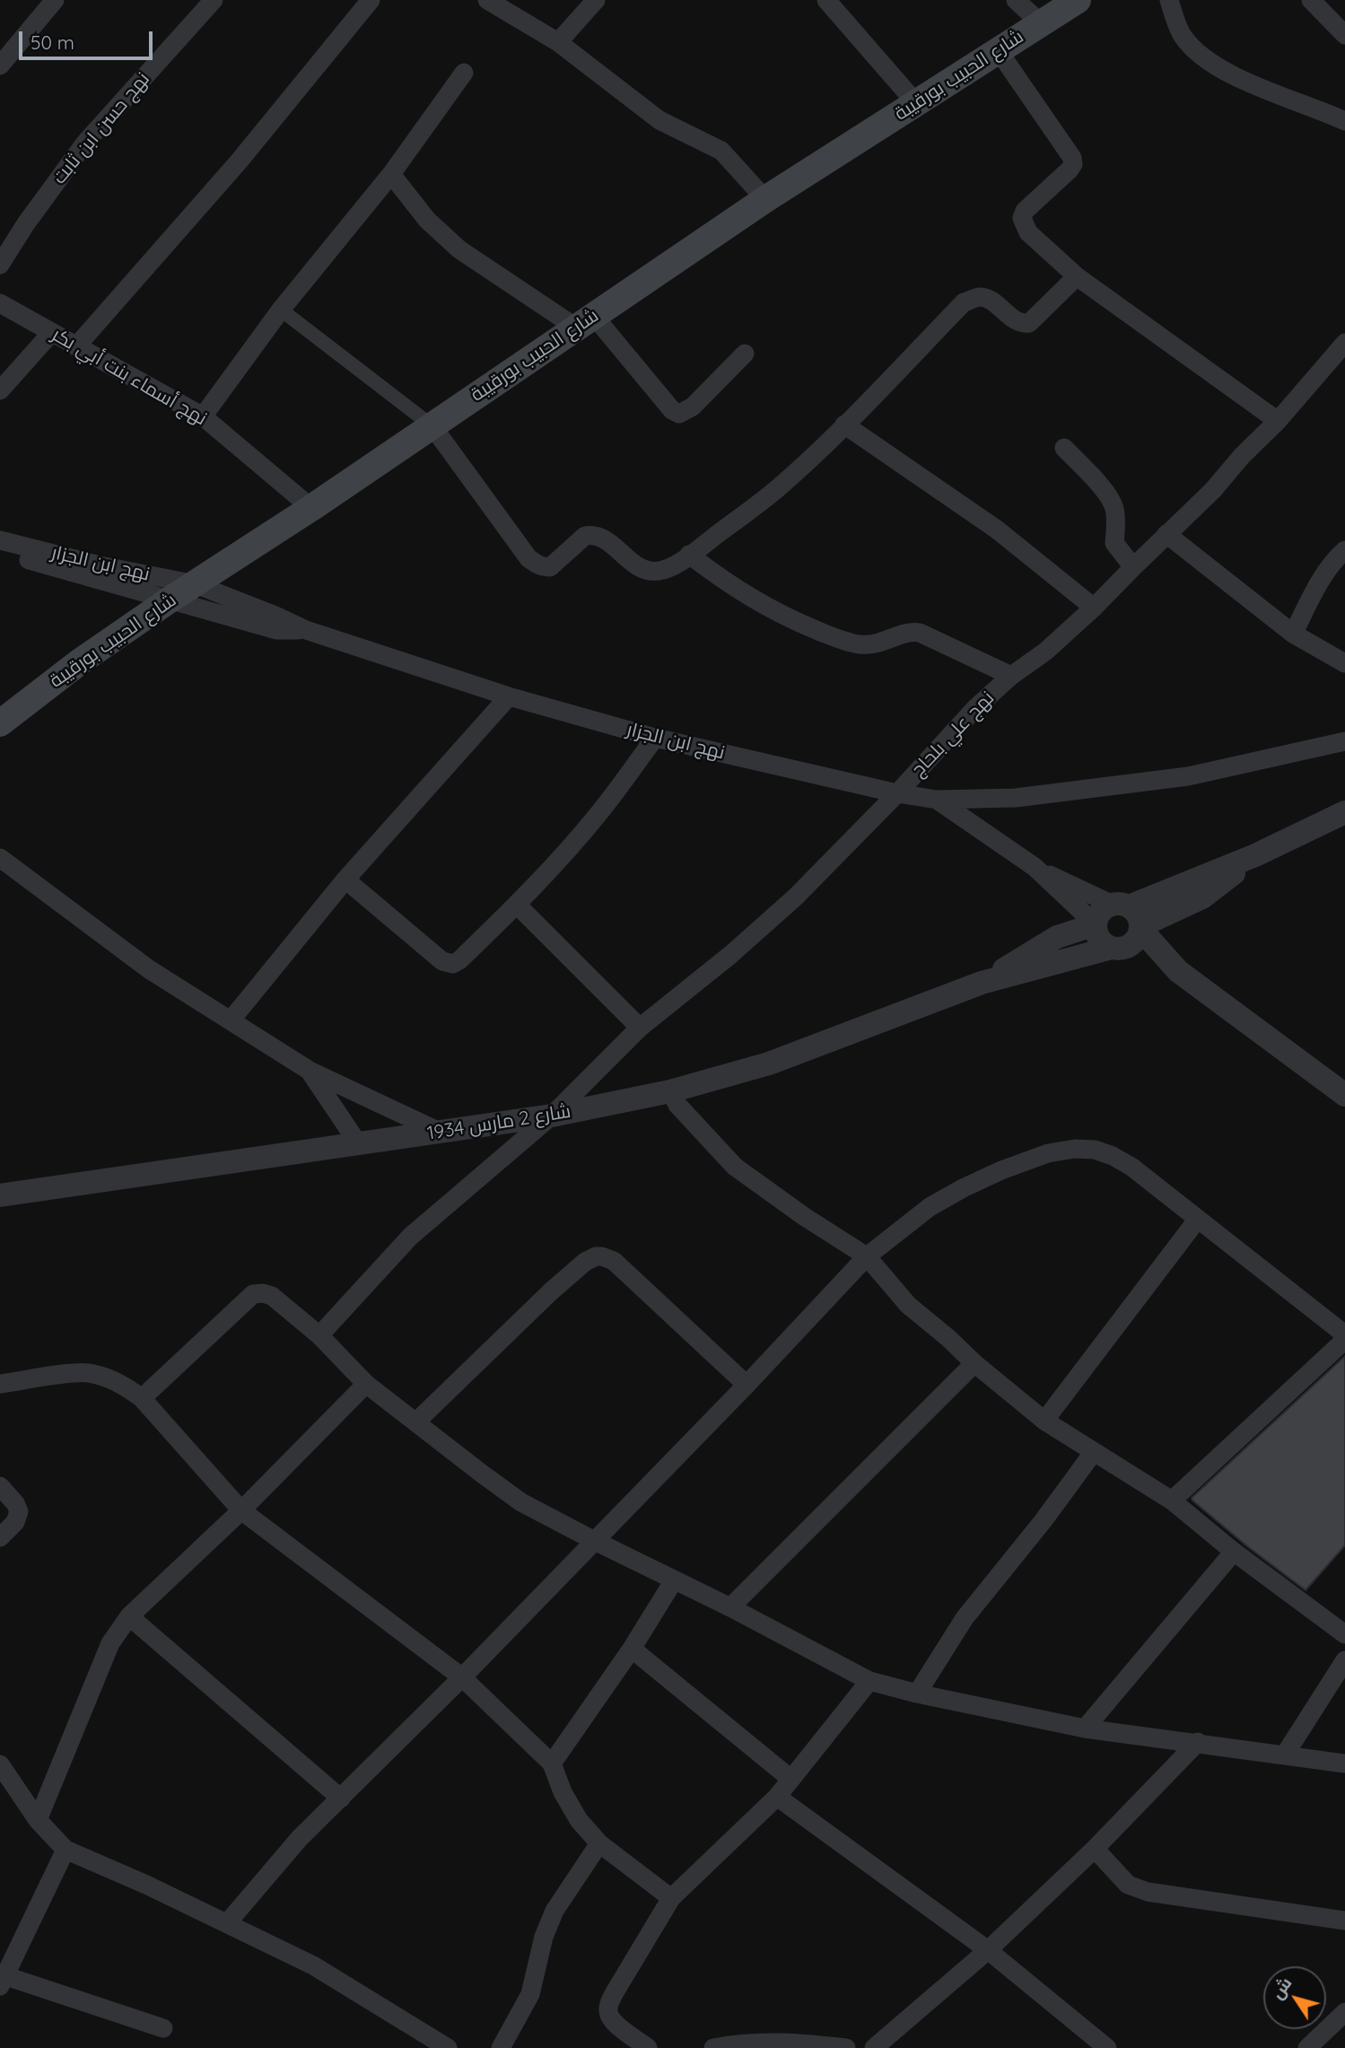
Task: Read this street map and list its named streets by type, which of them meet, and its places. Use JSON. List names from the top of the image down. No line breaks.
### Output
{"streets":{"main road":["شارع الحبيب بورقيبة"],"street":["نهج حسن ابن ثابت","نهج أسماء بنت أبي بكر","نهج ابن الجزار","نهج علي بلحاج","شارع 2 مارس 1934"]},"crossings":[["شارع الحبيب بورقيبة","نهج أسماء بنت أبي بكر"],["شارع الحبيب بورقيبة","نهج ابن الجزار"],["نهج ابن الجزار","نهج علي بلحاج"],["نهج علي بلحاج","شارع 2 مارس 1934"]],"scale_bar":"50 m","north":"top left"}
